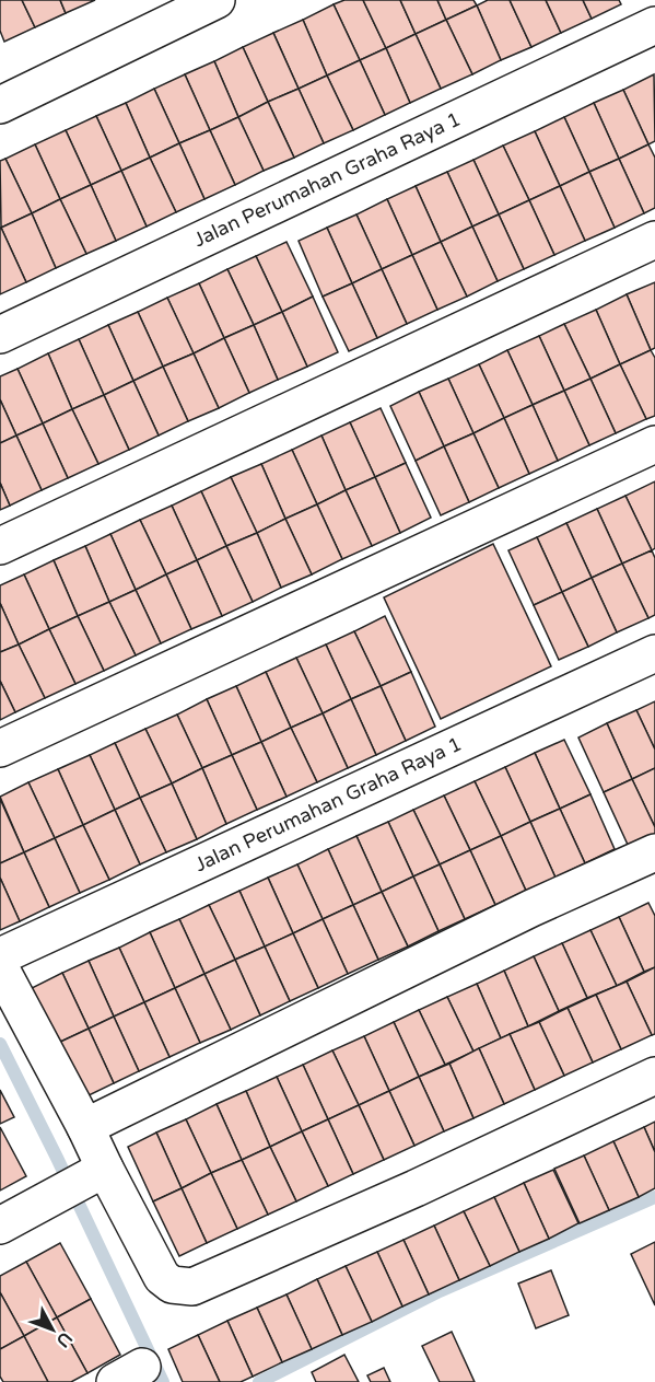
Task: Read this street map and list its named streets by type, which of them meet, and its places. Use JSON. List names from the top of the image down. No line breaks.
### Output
{"streets":{"street":["Jalan Perumahan Graha Raya 1"]},"north":"bottom right"}
